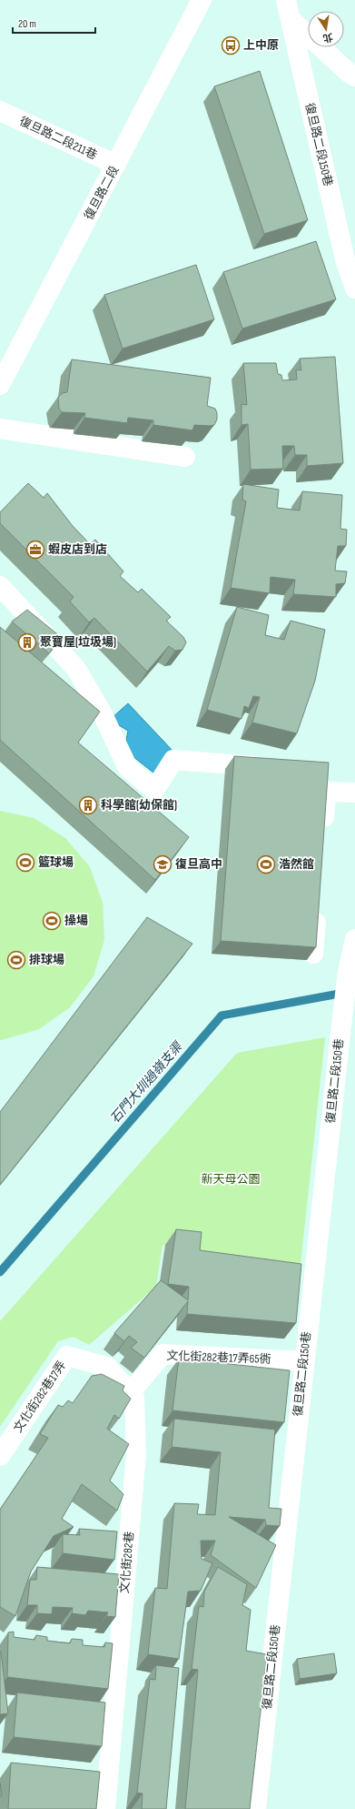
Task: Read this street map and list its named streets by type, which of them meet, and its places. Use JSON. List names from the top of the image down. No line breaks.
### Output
{"streets":{"street":["復旦路二段211巷","復旦路二段150巷","復旦路二段","文化街282巷17弄65衖","文化街282巷17弄","文化街282巷"]},"crossings":[["復旦路二段211巷","復旦路二段"],["復旦路二段150巷","文化街282巷17弄65衖"],["文化街282巷17弄65衖","文化街282巷"],["文化街282巷17弄","文化街282巷"]],"water":["石門大圳過嶺支渠"],"parks":["新天母公園"],"places":{"bus stop":["上中原"],"office":["蝦皮店到店"],"building":["聚寶屋(垃圾場)","科學館(幼保館)"],"sports":["籃球場","浩然館","操場","排球場"],"school or university":["復旦高中"]},"scale_bar":"20 m","north":"bottom"}
